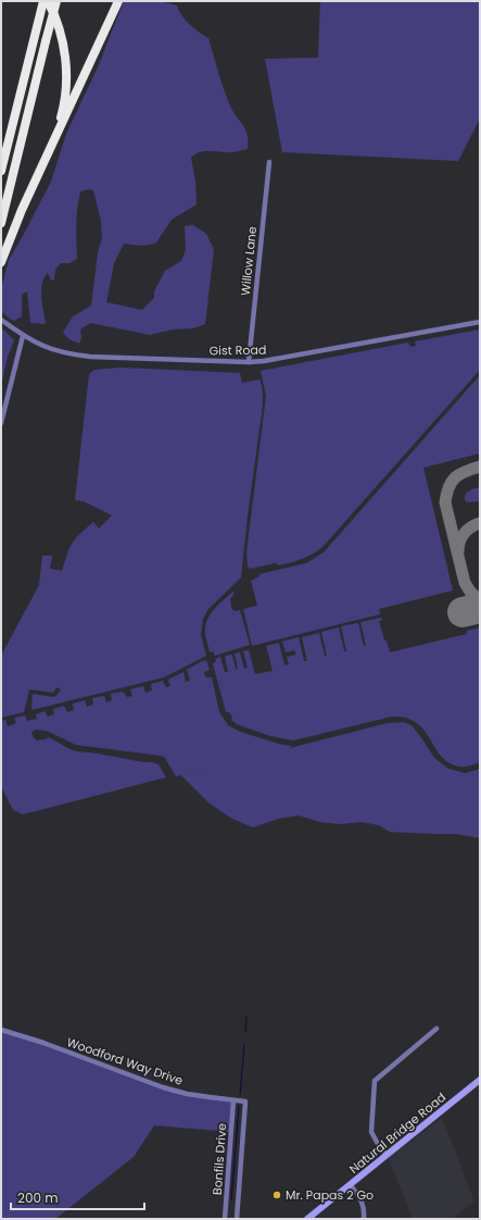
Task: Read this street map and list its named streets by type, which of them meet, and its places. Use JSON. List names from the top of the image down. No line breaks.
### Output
{"streets":{"main road":["Natural Bridge Road"],"street":["Willow Lane","Gist Road","Woodford Way Drive","Bonfils Drive"]},"crossings":[["Willow Lane","Gist Road"],["Woodford Way Drive","Bonfils Drive"]],"places":["Mr. Papas 2 Go"],"scale_bar":"200 m"}
